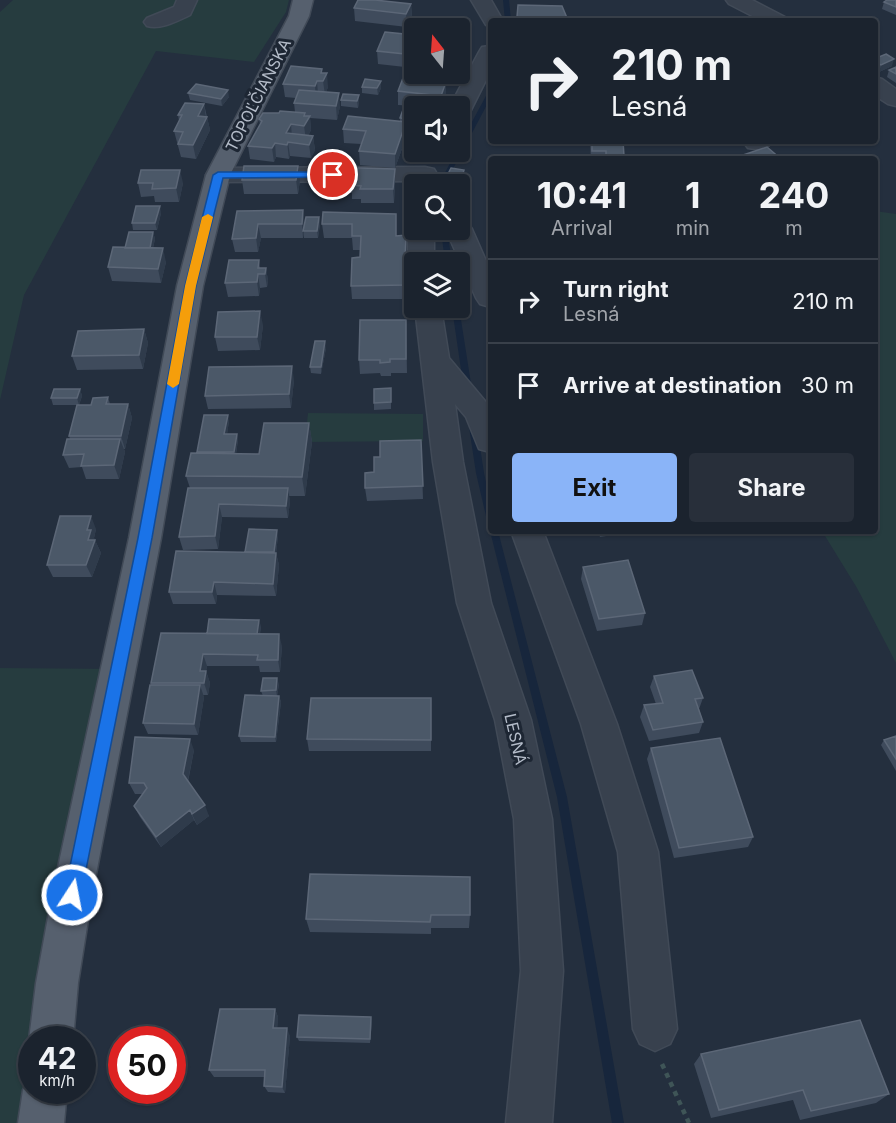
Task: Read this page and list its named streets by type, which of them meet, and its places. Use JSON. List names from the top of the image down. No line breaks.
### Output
{"streets":{"main road":["TOPOĽČIANSKA"],"street":["LESNÁ"]},"north":"top","page":{"turn":["210 m","Lesná"],"eta":["10:41","Arrival","1","min","240","m"],"list":[{"name":"Turn right","note":"Lesná","value":"210 m"},{"name":"Arrive at destination","value":"30 m"}],"buttons":["Exit","Share"],"speed":"42 km/h","limit":"50"}}
